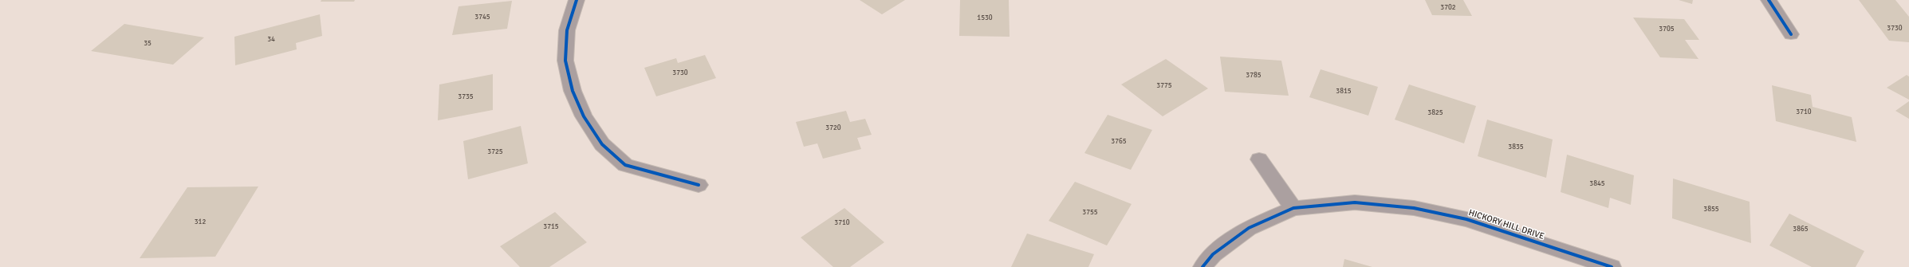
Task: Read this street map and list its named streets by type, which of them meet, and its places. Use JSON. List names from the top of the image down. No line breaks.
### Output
{"streets":{"street":["HICKORY HILL DRIVE"]},"house_numbers":["3702","3745","1530","3730","3705","34","35","3730","3785","3775","3815","3735","3710","3825","3720","3765","3835","3725","3845","3855","3755","312","3710","3715","3865"]}
